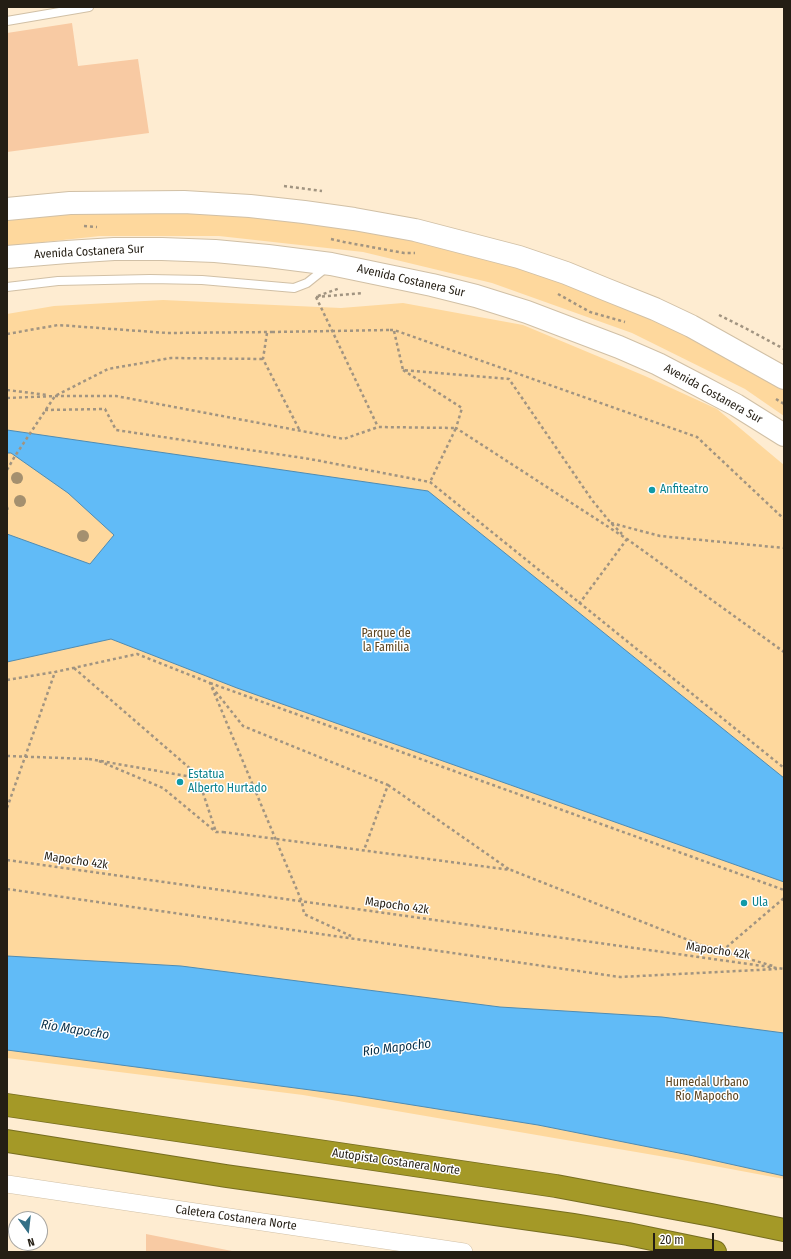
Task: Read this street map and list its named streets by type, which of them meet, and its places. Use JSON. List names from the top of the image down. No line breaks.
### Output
{"streets":{"highway":["Autopista Costanera Norte"],"main road":["Avenida Costanera Sur"],"street":["Caletera Costanera Norte"],"path":["Mapocho 42k"]},"water":["Río Mapocho"],"parks":["Parque de la Familia","Humedal Urbano Río Mapocho"],"places":["Anfiteatro","Estatua Alberto Hurtado","Ula"],"scale_bar":"20 m","north":"bottom"}
